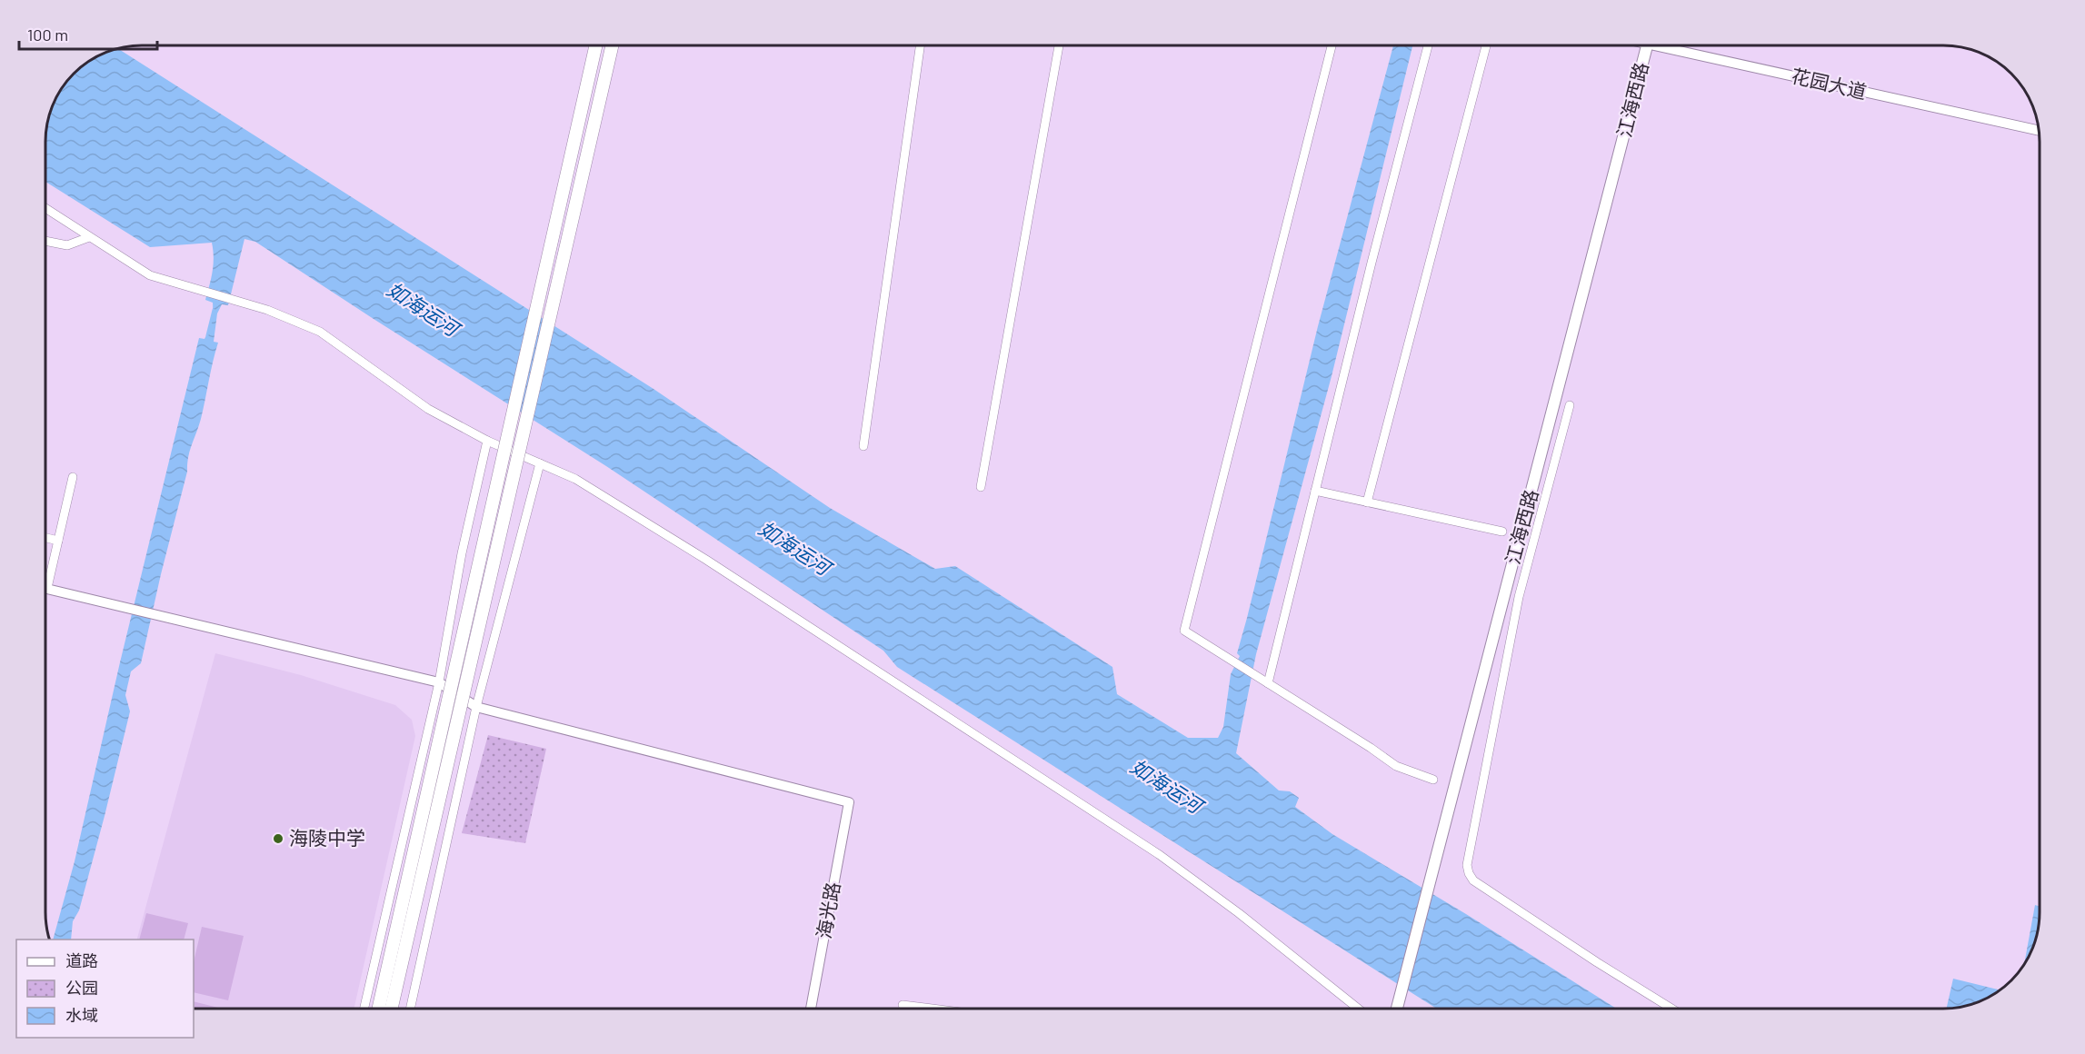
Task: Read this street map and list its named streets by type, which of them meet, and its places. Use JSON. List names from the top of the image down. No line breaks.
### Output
{"streets":{"main road":["江海西路"],"street":["花园大道","海光路"]},"water":["如海运河"],"places":["海陵中学"],"legend":["道路","公园","水域"],"scale_bar":"100 m"}
